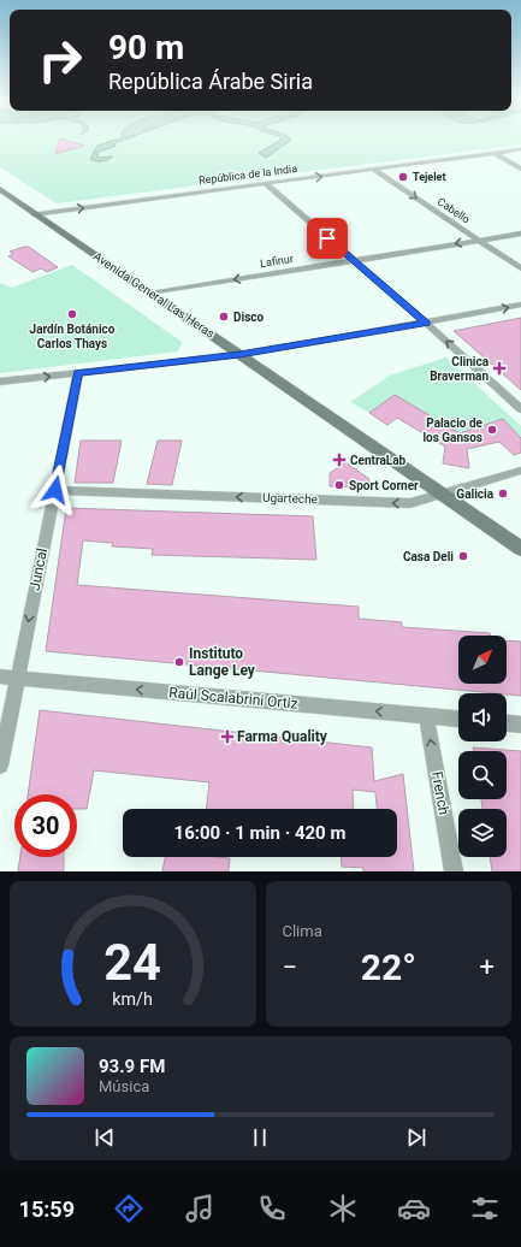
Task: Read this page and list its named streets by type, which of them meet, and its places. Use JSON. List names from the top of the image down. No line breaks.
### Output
{"streets":{"main road":["Avenida General Las Heras"],"street":["República de la India","Cabello","Lafinur","Ugarteche","Juncal","Raúl Scalabrini Ortiz","French"]},"crossings":[["República de la India","Cabello"],["República de la India","Avenida General Las Heras"],["Cabello","Lafinur"],["Lafinur","Avenida General Las Heras"],["Avenida General Las Heras","Ugarteche"],["Ugarteche","Juncal"],["Juncal","Raúl Scalabrini Ortiz"],["Raúl Scalabrini Ortiz","French"]],"one_way":["República de la India","Ugarteche","Juncal","Raúl Scalabrini Ortiz","French"],"places":{"other":["Tejelet","Jardín Botánico Carlos Thays","Disco","Palacio de los Gansos","Sport Corner","Galicia","Casa Deli","Instituto Lange Ley"],"health":["Clinica Braverman","CentraLab","Farma Quality"]},"north":"top right","page":{"turn":["90 m","República Árabe Siria"],"limit":"30","trip":"16:00 · 1 min · 420 m","tile":"Clima","heat":["−","22°","+"],"song":["93.9 FM","Música"],"tabs":"15:59","gauge":["24","km/h"]}}
